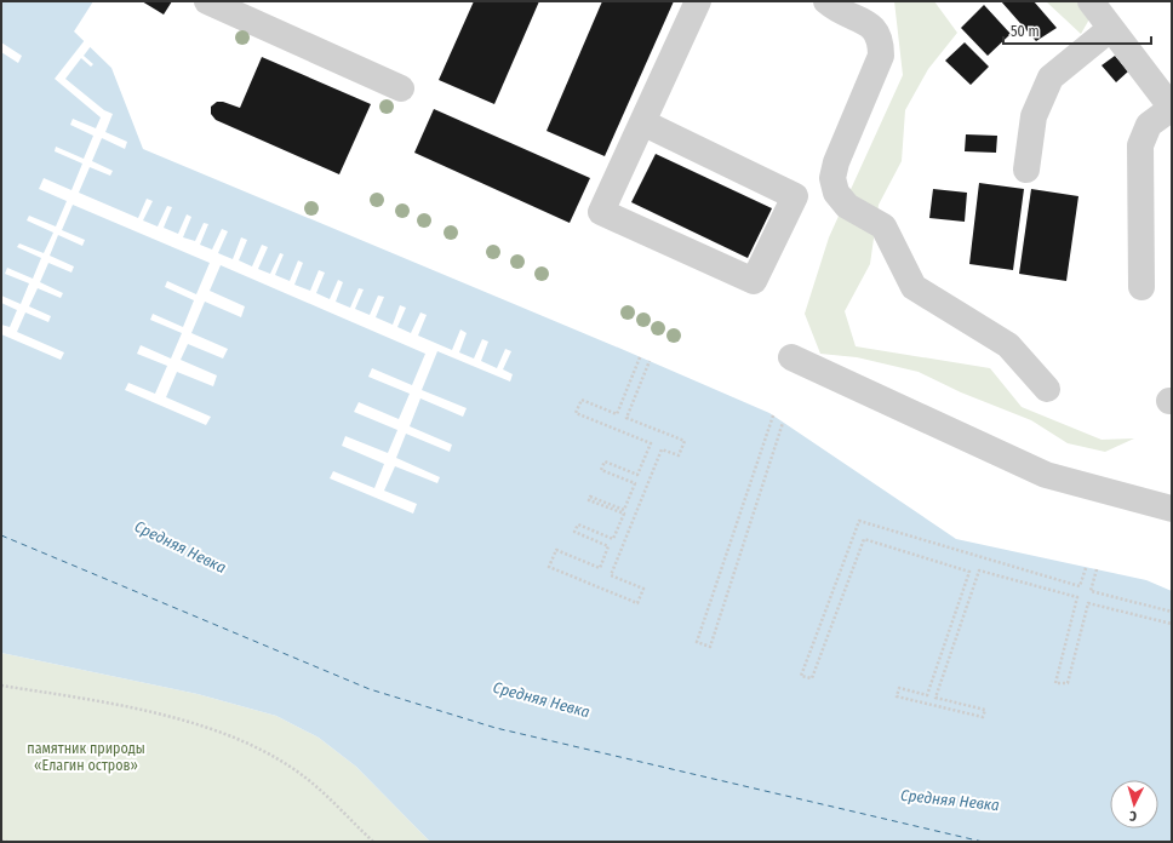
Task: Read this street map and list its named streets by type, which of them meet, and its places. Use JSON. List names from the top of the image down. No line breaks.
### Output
{"water":["Средняя Невка"],"parks":["памятник природы «Елагин остров»"],"scale_bar":"50 m","north":"bottom"}
